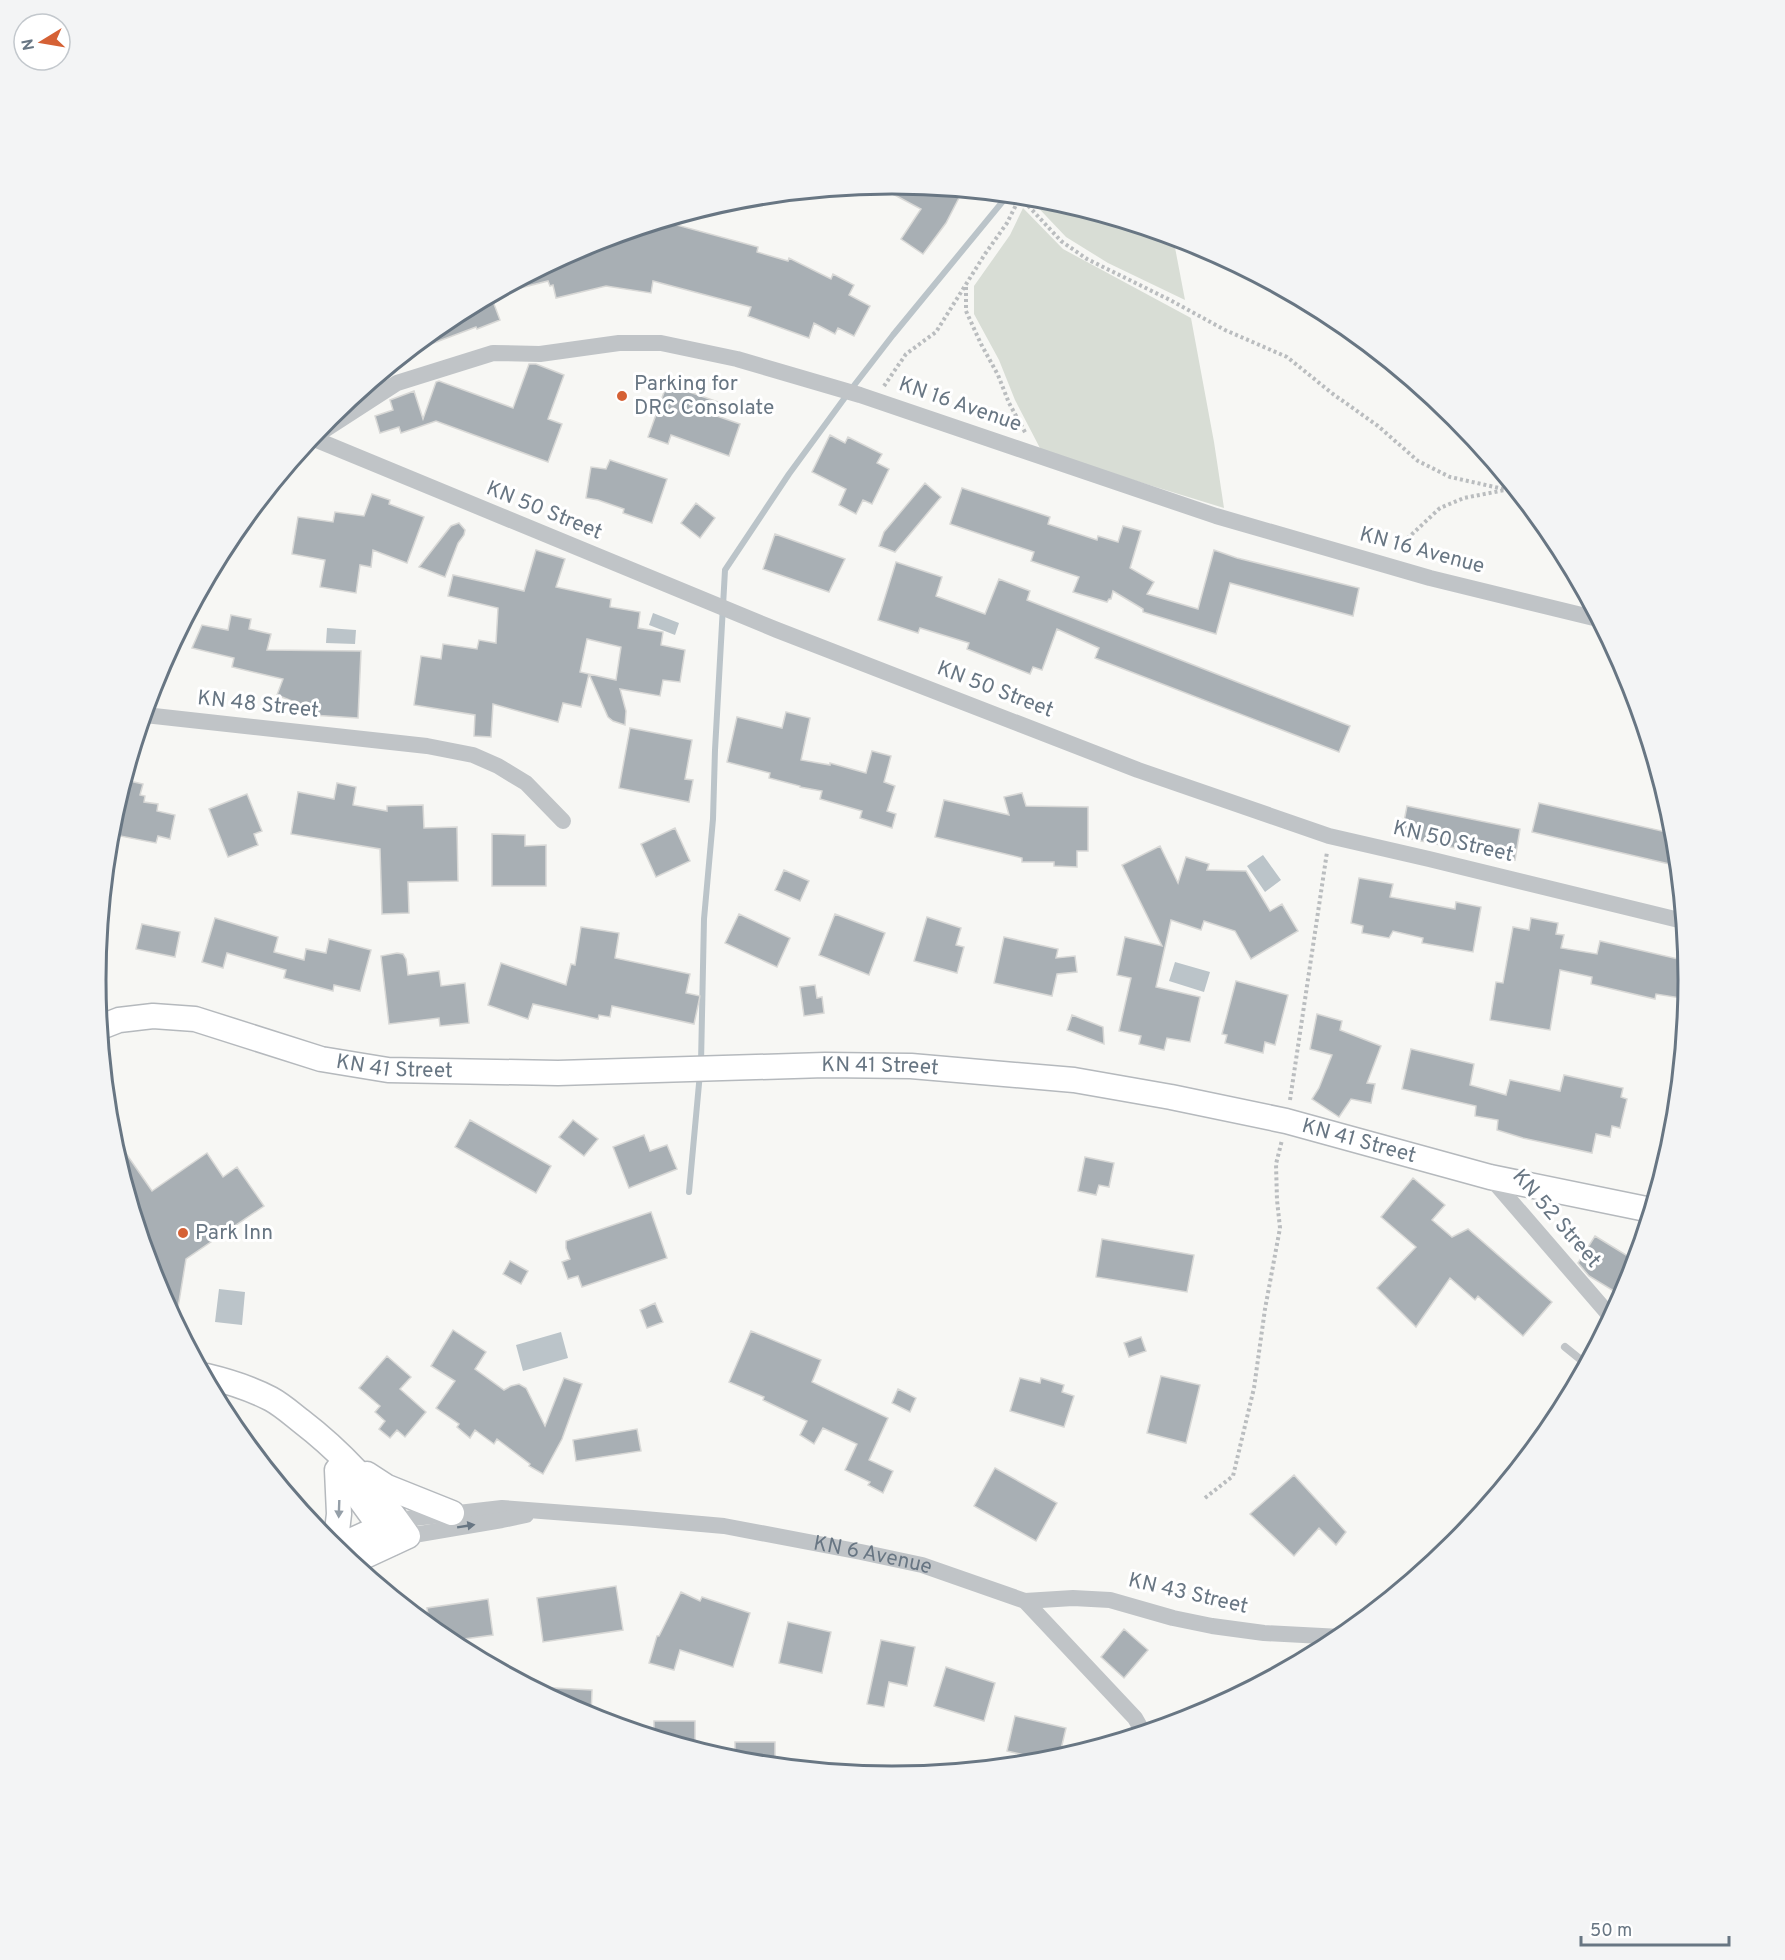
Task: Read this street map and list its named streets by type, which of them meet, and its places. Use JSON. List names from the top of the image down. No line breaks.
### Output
{"streets":{"main road":["KN 41 Street","KN 6 Avenue"],"street":["KN 16 Avenue","KN 50 Street","KN 48 Street","KN 52 Street","KN 43 Street"]},"crossings":[["KN 41 Street","KN 52 Street"],["KN 6 Avenue","KN 43 Street"]],"places":["Parking for DRC Consolate","Park Inn"],"scale_bar":"50 m","north":"left"}
